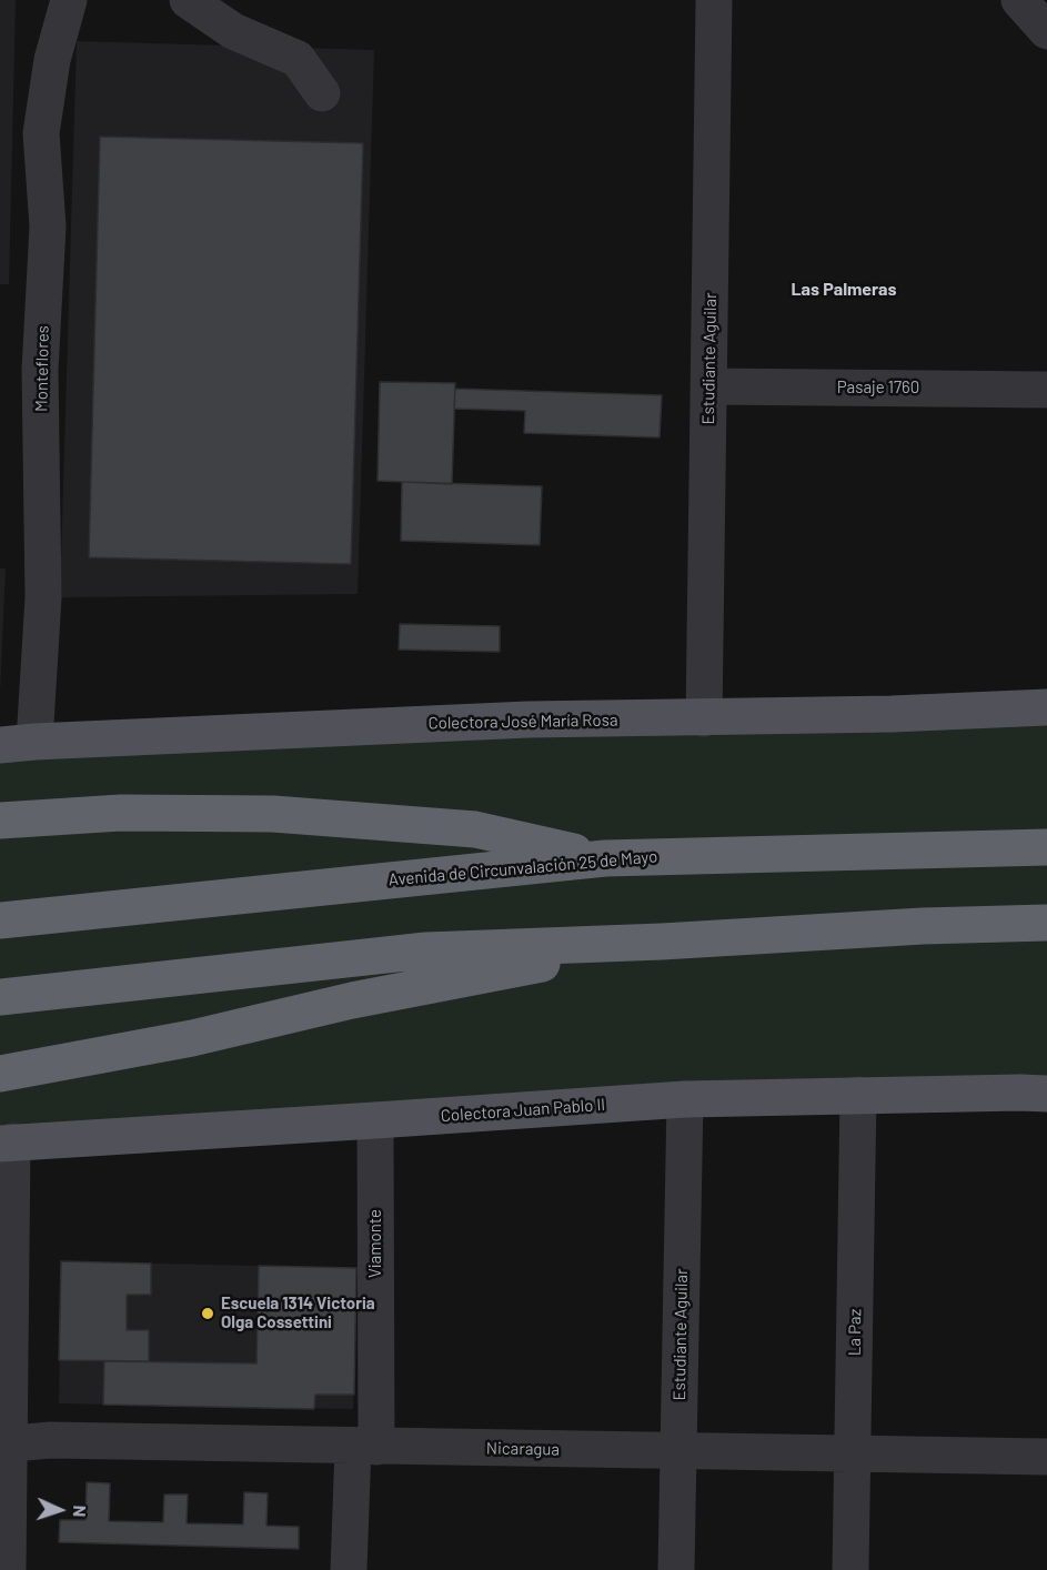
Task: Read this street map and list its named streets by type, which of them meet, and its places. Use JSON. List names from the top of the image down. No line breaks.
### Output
{"streets":{"highway":["Avenida de Circunvalación 25 de Mayo"],"main road":["Colectora José María Rosa","Colectora Juan Pablo II"],"street":["Estudiante Aguilar","Monteflores","Pasaje 1760","Viamonte","La Paz","Nicaragua"]},"crossings":[["Estudiante Aguilar","Pasaje 1760"],["Estudiante Aguilar","Colectora José María Rosa"],["Estudiante Aguilar","Colectora Juan Pablo II"],["Estudiante Aguilar","Nicaragua"],["Monteflores","Colectora José María Rosa"],["Colectora Juan Pablo II","Viamonte"],["Colectora Juan Pablo II","La Paz"],["Viamonte","Nicaragua"],["La Paz","Nicaragua"]],"districts":["Las Palmeras"],"places":["Escuela 1314 Victoria Olga Cossettini"],"north":"right"}
